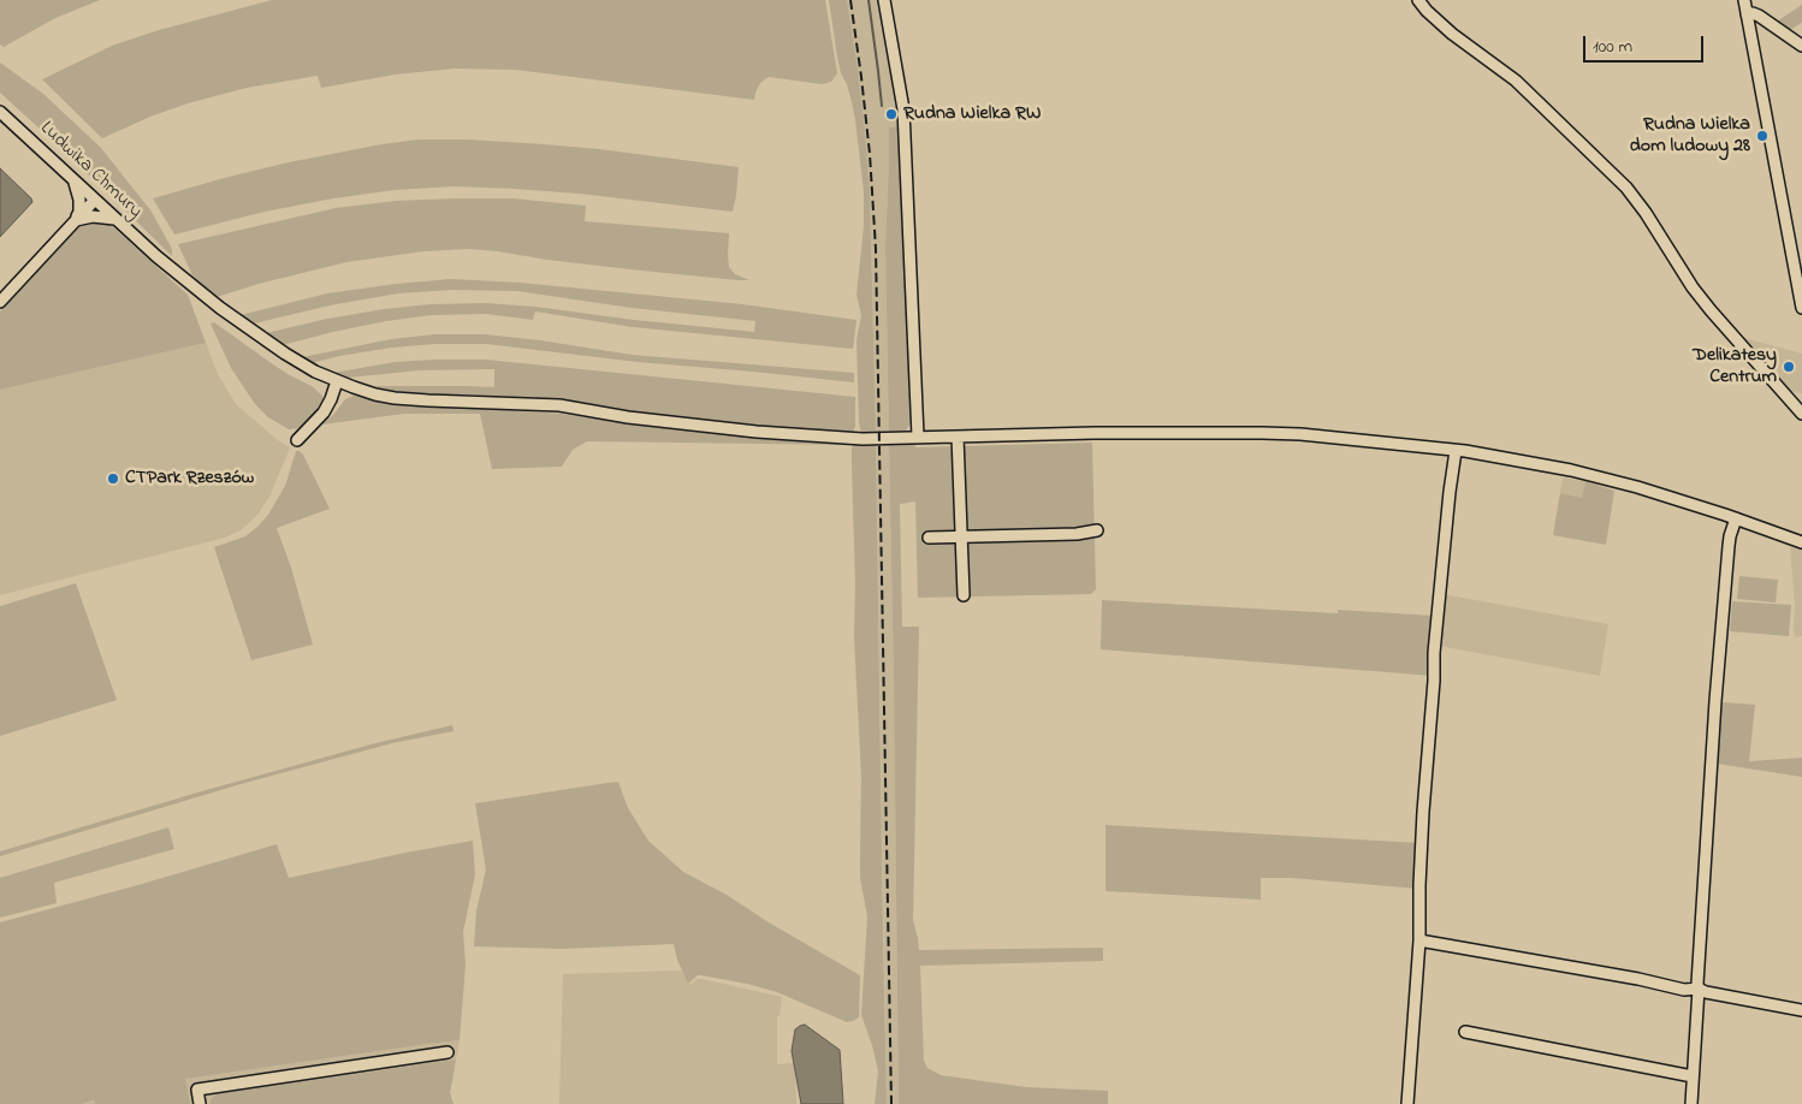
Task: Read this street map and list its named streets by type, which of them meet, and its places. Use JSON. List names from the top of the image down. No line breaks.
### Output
{"streets":{"street":["Ludwika Chmury"]},"places":["Rudna Wielka RW","Rudna Wielka dom ludowy 28","Delikatesy Centrum","CTPark Rzeszów"],"scale_bar":"100 m"}
